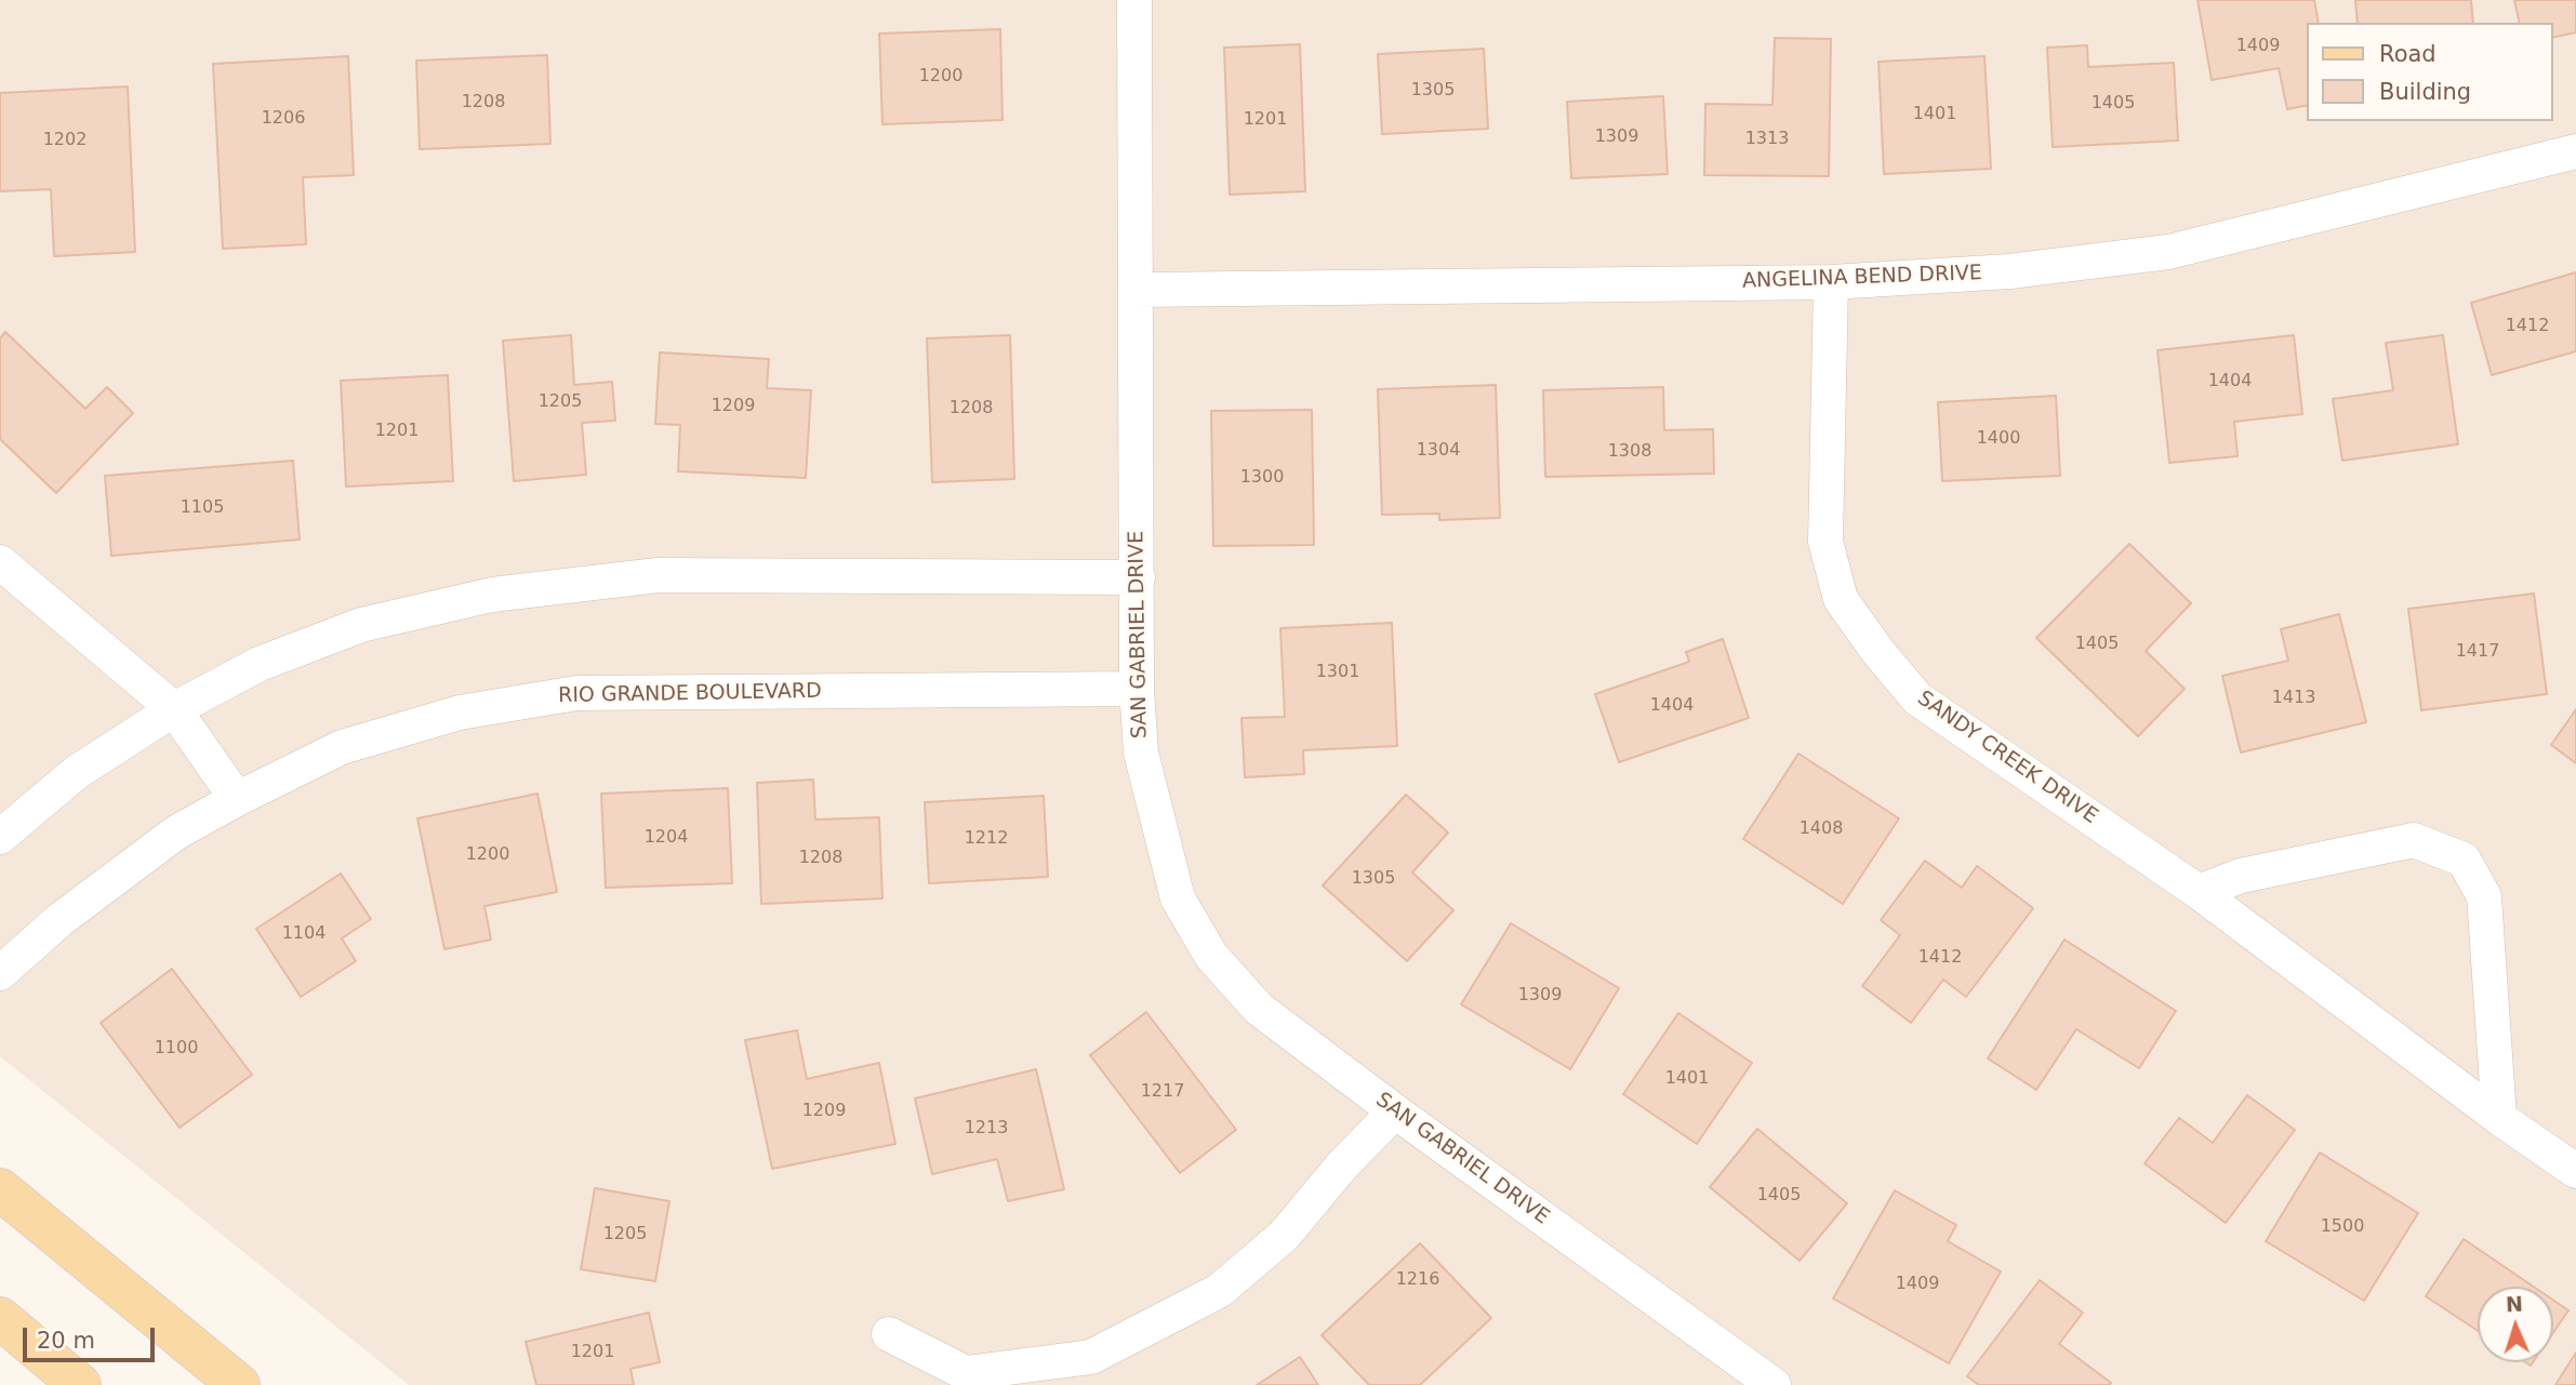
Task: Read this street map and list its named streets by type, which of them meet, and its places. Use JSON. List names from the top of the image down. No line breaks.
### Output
{"streets":{"street":["ANGELINA BEND DRIVE","SAN GABRIEL DRIVE","RIO GRANDE BOULEVARD","SANDY CREEK DRIVE"]},"crossings":[["ANGELINA BEND DRIVE","SAN GABRIEL DRIVE"],["ANGELINA BEND DRIVE","SANDY CREEK DRIVE"],["SAN GABRIEL DRIVE","RIO GRANDE BOULEVARD"]],"house_numbers":["1409","1200","1305","1208","1405","1401","1206","1201","1309","1313","1202","1412","1404","1205","1209","1208","1201","1400","1304","1308","1300","1105","1405","1417","1301","1413","1404","1408","1204","1212","1200","1208","1305","1104","1412","1309","1100","1401","1217","1209","1213","1405","1500","1205","1216","1409","1201"],"legend":["Road","Building"],"scale_bar":"20 m","north":"top"}
